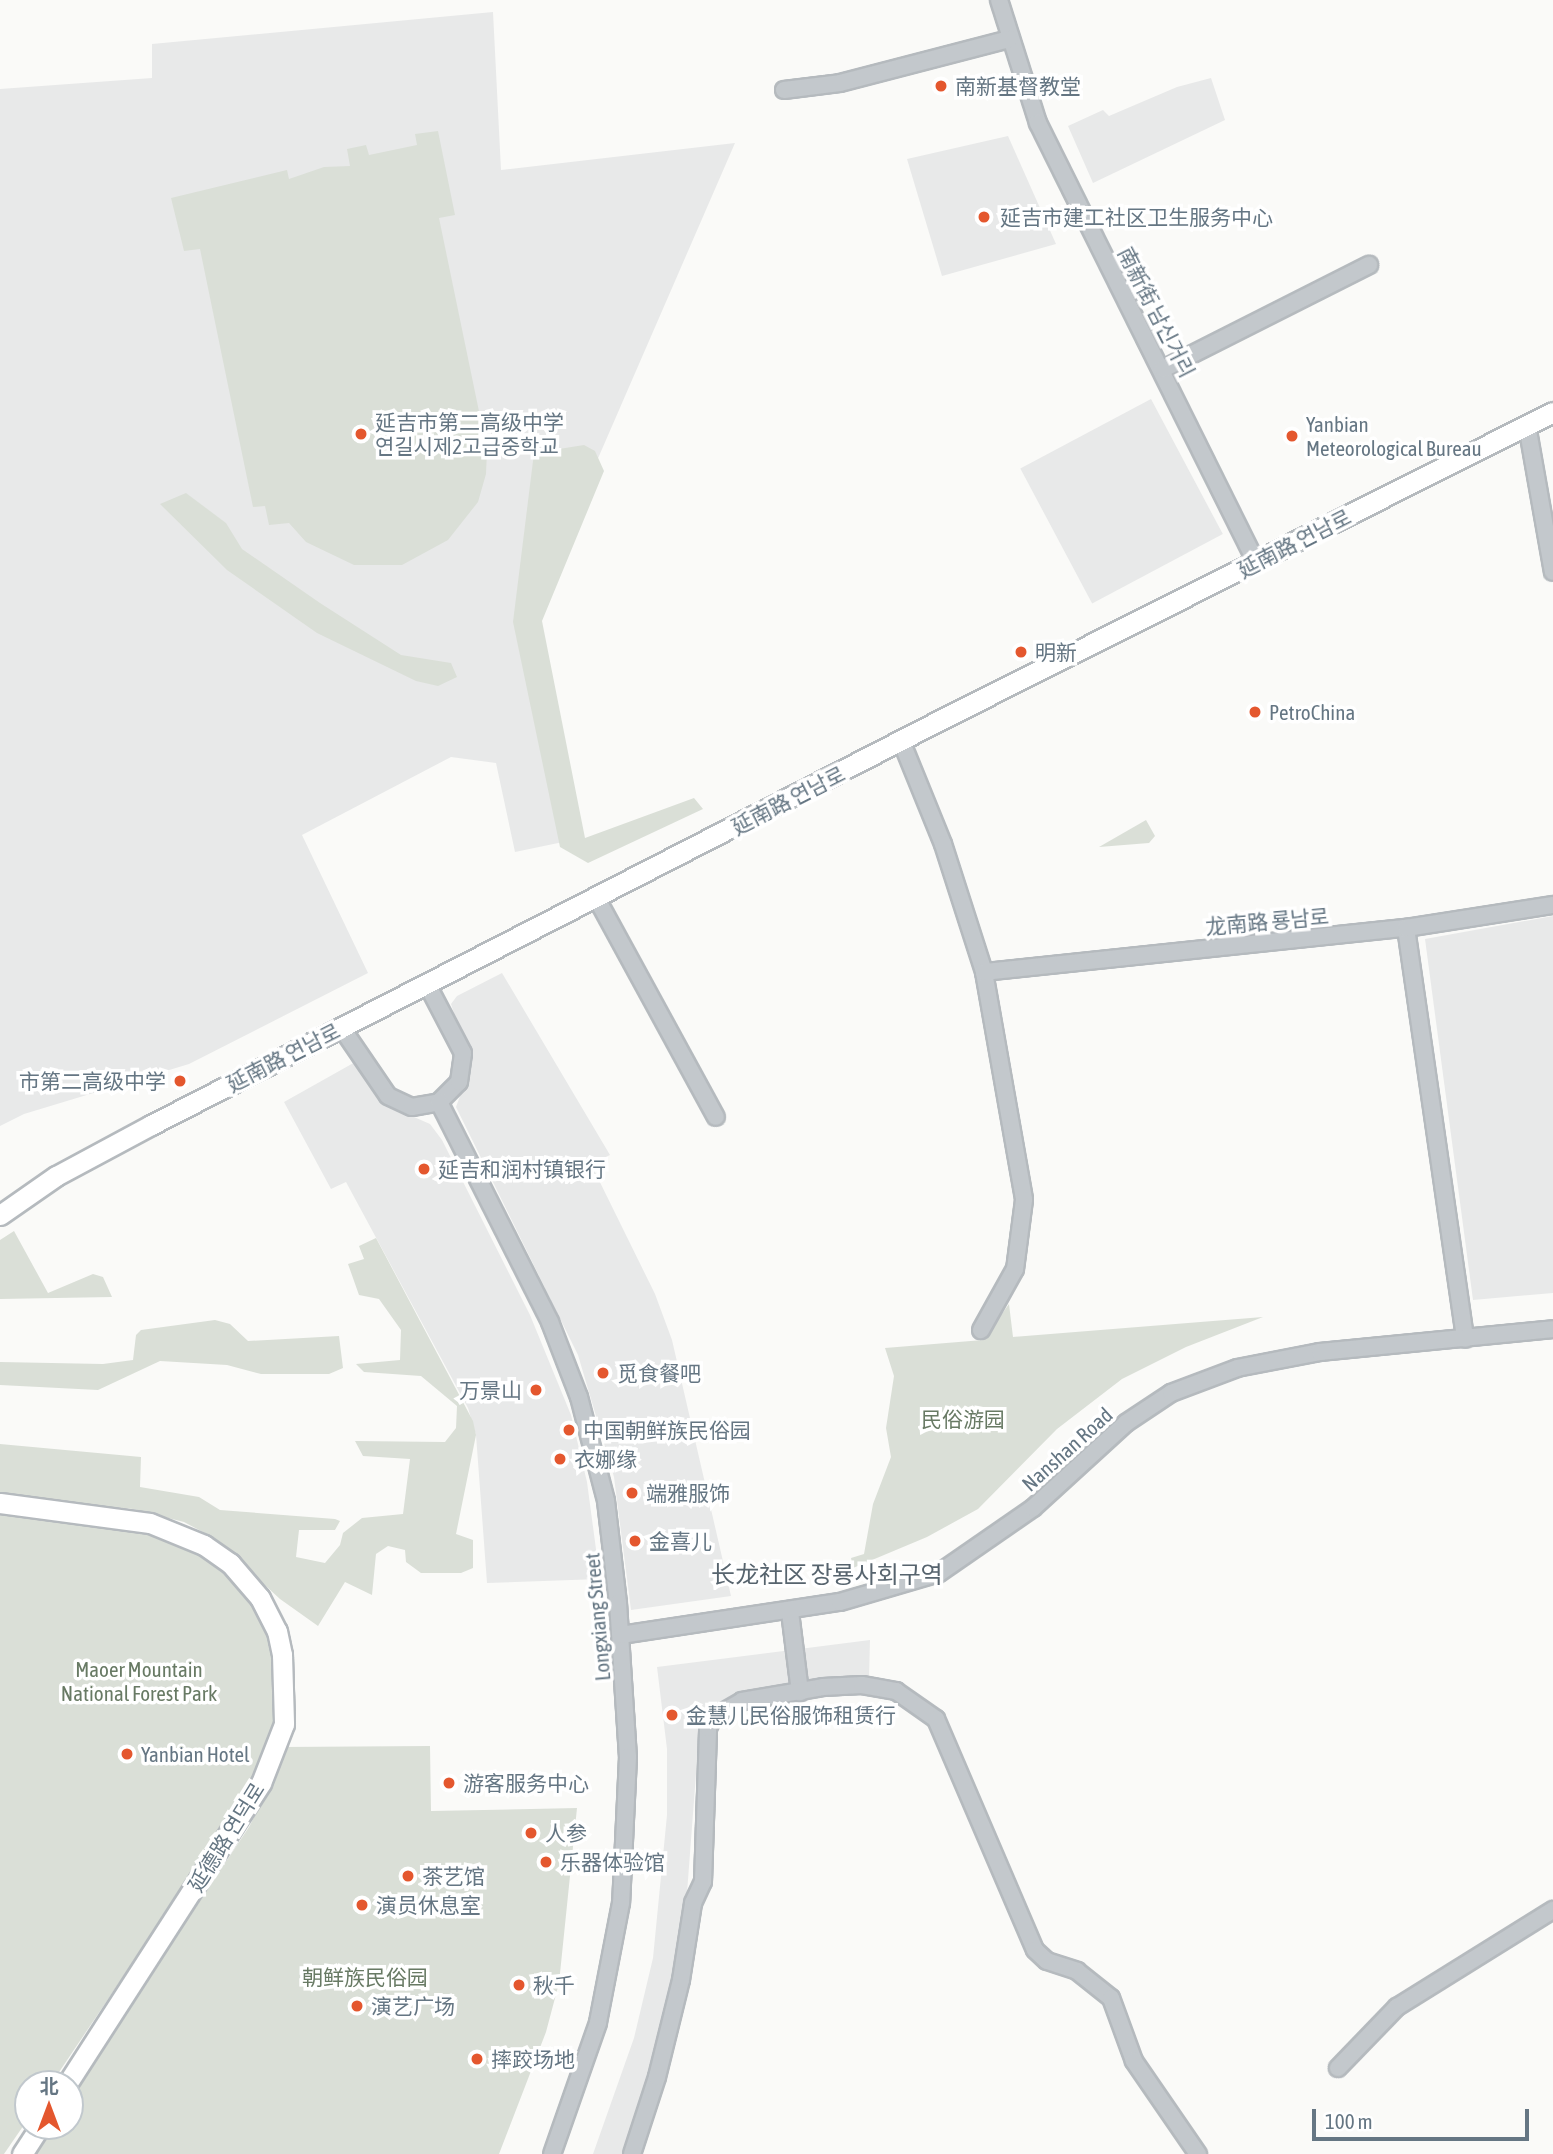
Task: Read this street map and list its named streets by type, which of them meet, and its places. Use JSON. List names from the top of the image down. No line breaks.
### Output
{"streets":{"main road":["延南路 연남로","延德路 연덕로"],"street":["南新街 남신거리","龙南路 룡남로","Nanshan Road","Longxiang Street"]},"crossings":[["南新街 남신거리","延南路 연남로"],["Nanshan Road","Longxiang Street"]],"districts":["长龙社区 장룡사회구역"],"parks":["民俗游园","Maoer Mountain National Forest Park","朝鲜族民俗园"],"places":["南新基督教堂","延吉市建工社区卫生服务中心","延吉市第二高级中学 연길시제2고급중학교","Yanbian Meteorological Bureau","明新","PetroChina","市第二高级中学","延吉和润村镇银行","觅食餐吧","万景山","中国朝鲜族民俗园","衣娜缘","端雅服饰","金喜儿","金慧儿民俗服饰租赁行","Yanbian Hotel","游客服务中心","人参","乐器体验馆","茶艺馆","演员休息室","秋千","演艺广场","摔跤场地"],"scale_bar":"100 m","north":"top"}
